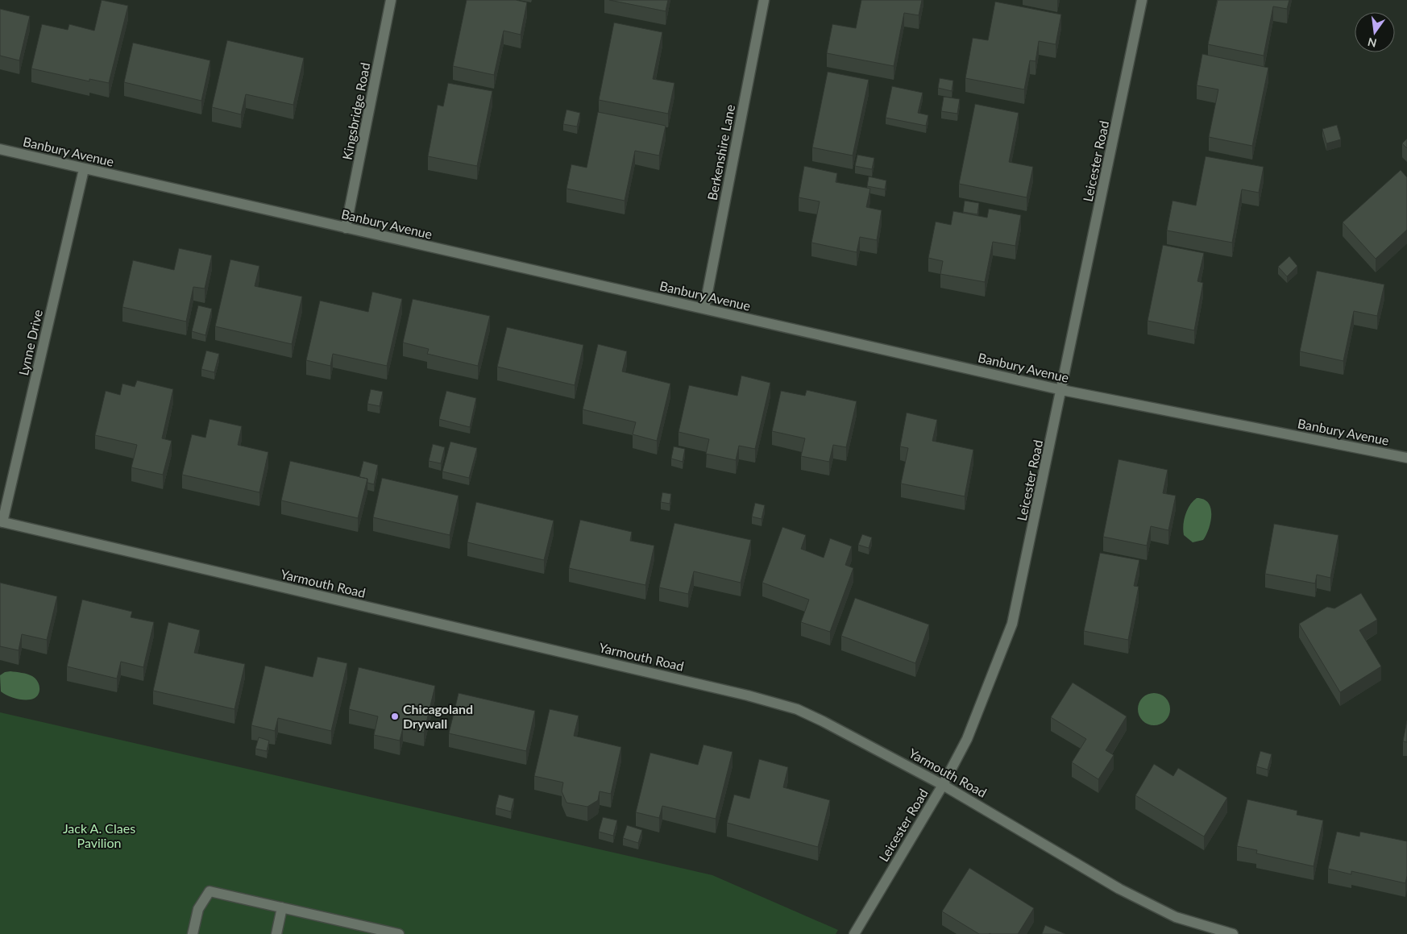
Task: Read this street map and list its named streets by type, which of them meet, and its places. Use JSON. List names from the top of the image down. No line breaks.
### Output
{"streets":{"street":["Kingsbridge Road","Banbury Avenue","Berkenshire Lane","Leicester Road","Lynne Drive","Yarmouth Road"]},"crossings":[["Kingsbridge Road","Banbury Avenue"],["Banbury Avenue","Berkenshire Lane"],["Banbury Avenue","Leicester Road"],["Banbury Avenue","Lynne Drive"],["Leicester Road","Yarmouth Road"],["Lynne Drive","Yarmouth Road"]],"parks":["Jack A. Claes Pavilion"],"places":["Chicagoland Drywall"],"north":"bottom"}
